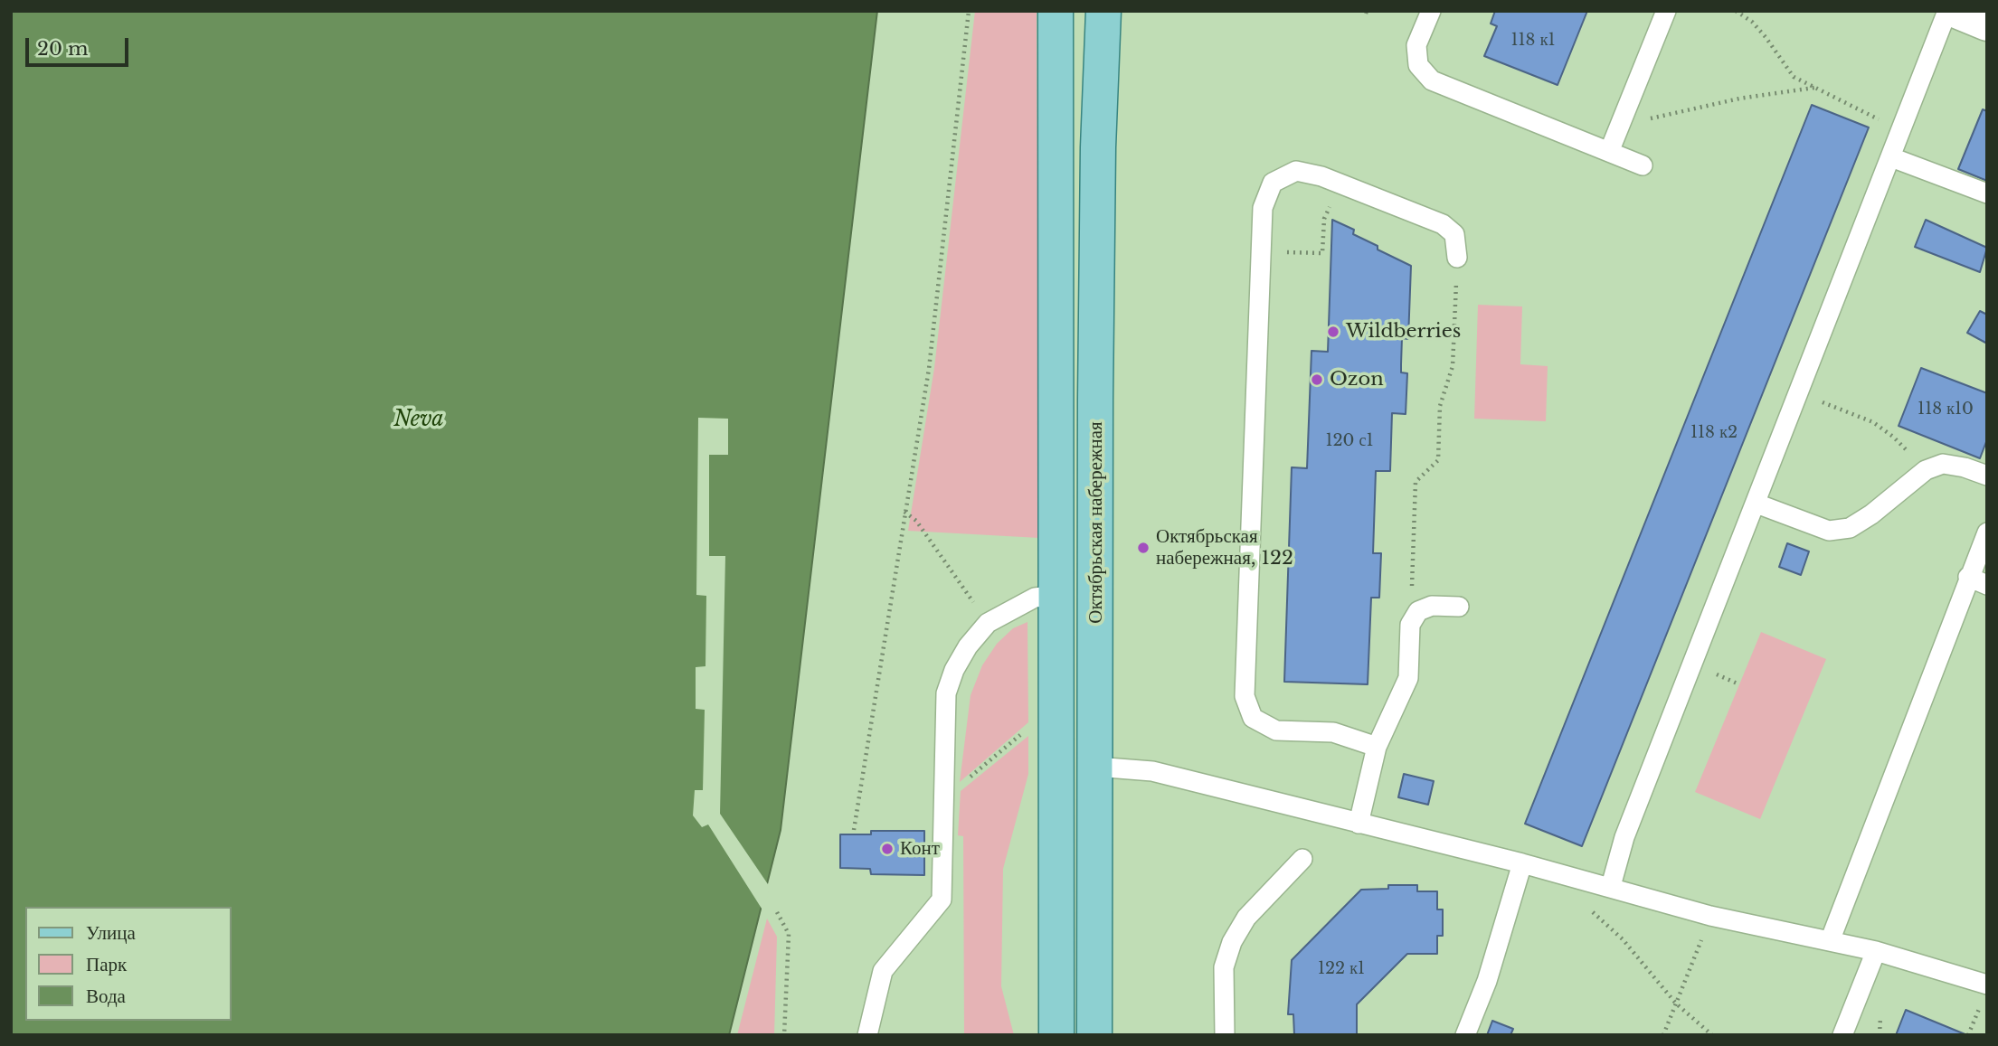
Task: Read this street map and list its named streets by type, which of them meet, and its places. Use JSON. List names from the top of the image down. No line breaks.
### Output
{"streets":{"main road":["Октябрьская набережная"]},"water":["Neva"],"places":["Wildberries","Ozon","Октябрьская набережная, 122","Конт"],"house_numbers":["118 к1","118 к10","118 к2","120 с1","122 к1"],"legend":["Улица","Парк","Вода"],"scale_bar":"20 m"}
